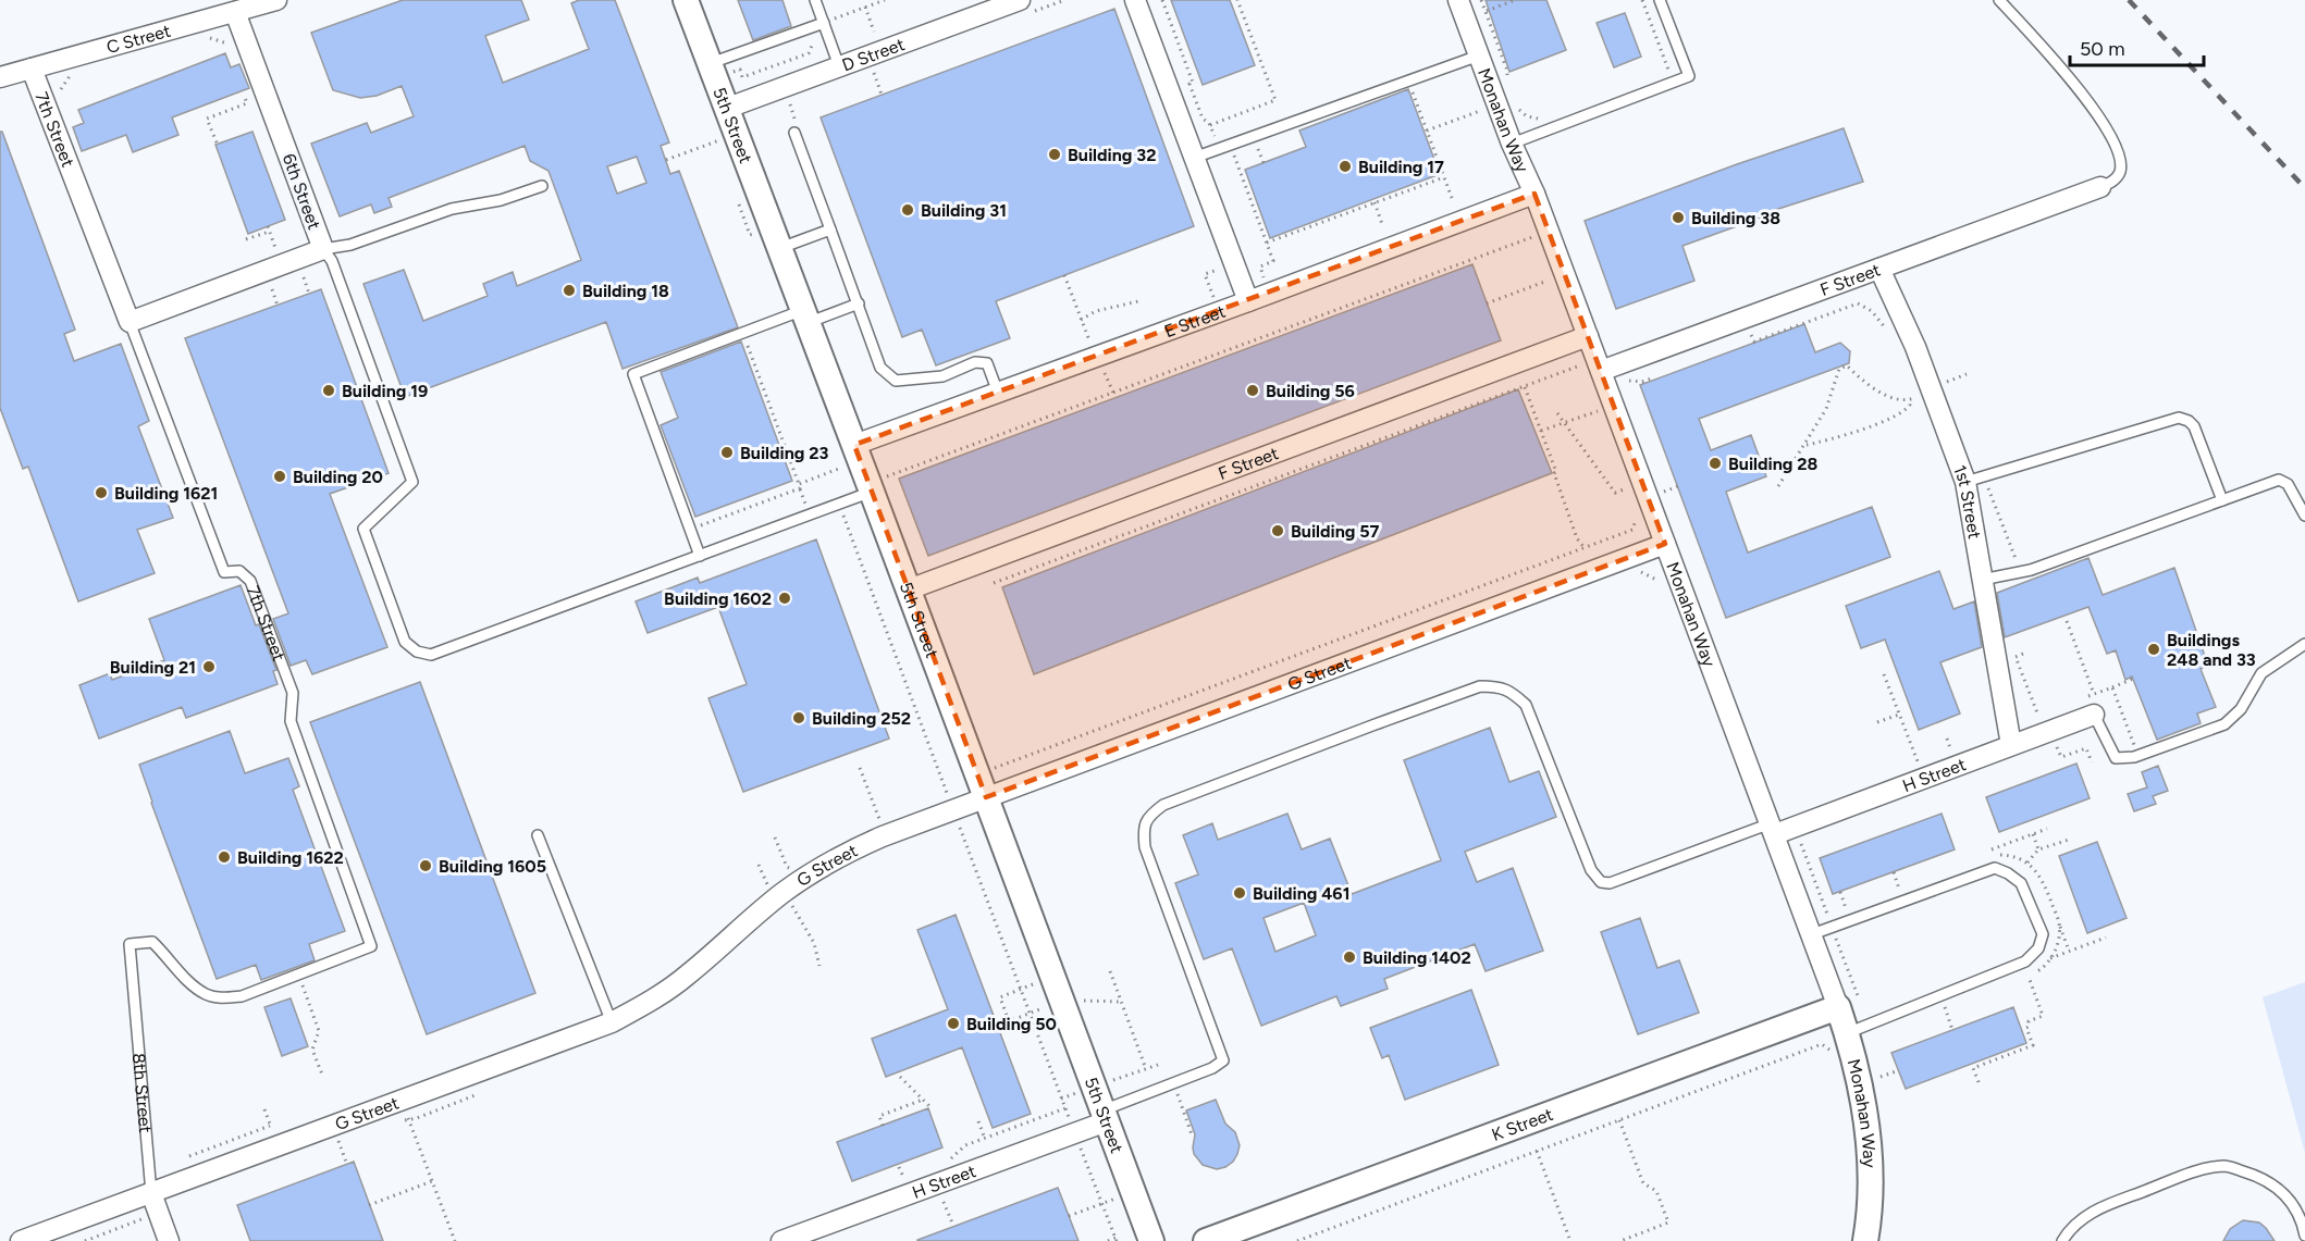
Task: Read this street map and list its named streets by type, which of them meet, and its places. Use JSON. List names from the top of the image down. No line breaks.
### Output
{"streets":{"street":["C Street","D Street","Monahan Way","5th Street","7th Street","6th Street","F Street","E Street","1st Street","G Street","H Street","8th Street","K Street"]},"crossings":[["C Street","7th Street"],["C Street","6th Street"],["D Street","5th Street"],["Monahan Way","F Street"],["Monahan Way","E Street"],["Monahan Way","G Street"],["Monahan Way","H Street"],["Monahan Way","K Street"],["5th Street","F Street"],["5th Street","E Street"],["5th Street","G Street"],["5th Street","H Street"],["7th Street","6th Street"],["7th Street","8th Street"],["F Street","1st Street"],["1st Street","H Street"],["G Street","8th Street"]],"places":["Building 32","Building 17","Building 31","Building 38","Building 18","Building 19","Building 56","Building 23","Building 28","Building 20","Building 1621","Building 57","Building 1602","Buildings 248 and 33","Building 21","Building 252","Building 1622","Building 1605","Building 461","Building 1402","Building 50"],"scale_bar":"50 m"}
